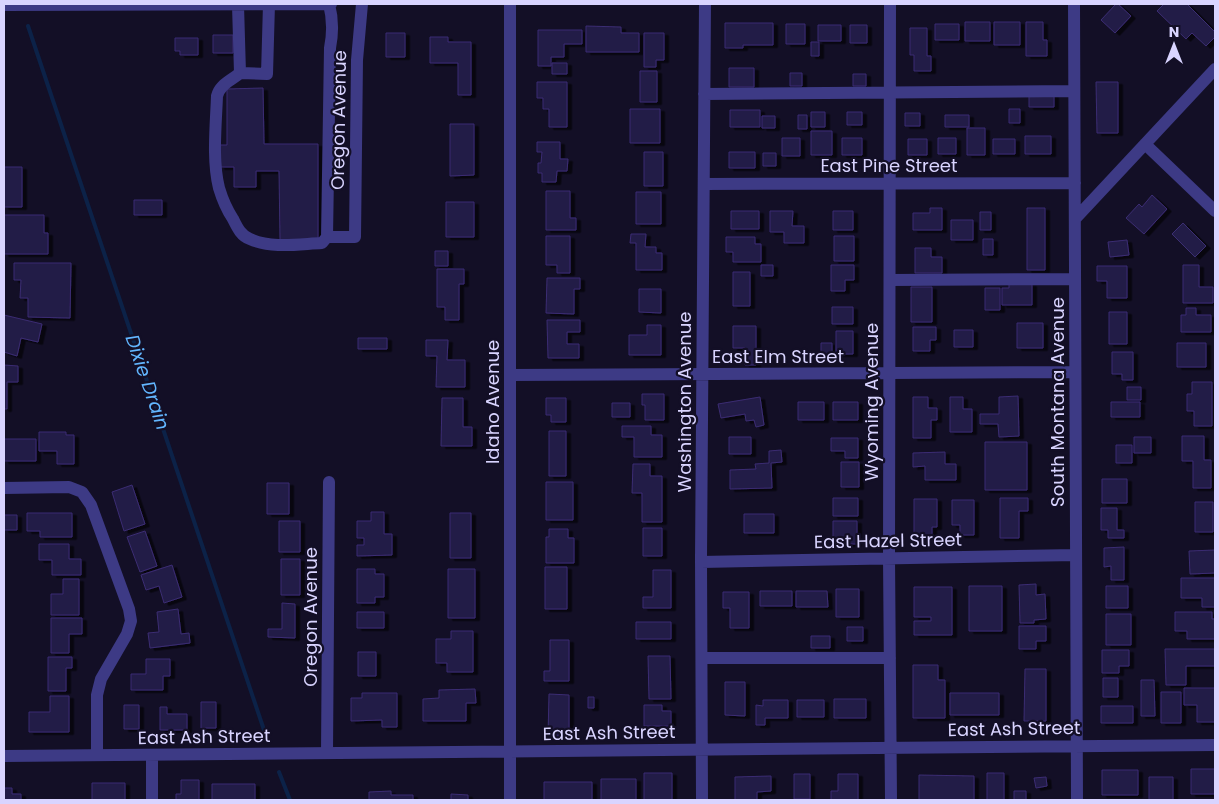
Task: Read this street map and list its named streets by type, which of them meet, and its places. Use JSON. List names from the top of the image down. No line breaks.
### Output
{"streets":{"street":["Oregon Avenue","East Pine Street","East Elm Street","Idaho Avenue","Washington Avenue","Wyoming Avenue","South Montana Avenue","East Hazel Street","East Ash Street"]},"crossings":[["Oregon Avenue","East Ash Street"],["East Pine Street","Washington Avenue"],["East Pine Street","Wyoming Avenue"],["East Pine Street","South Montana Avenue"],["East Elm Street","Idaho Avenue"],["East Elm Street","Washington Avenue"],["East Elm Street","Wyoming Avenue"],["East Elm Street","South Montana Avenue"],["Idaho Avenue","East Ash Street"],["Washington Avenue","East Hazel Street"],["Washington Avenue","East Ash Street"],["Wyoming Avenue","East Hazel Street"],["Wyoming Avenue","East Ash Street"],["South Montana Avenue","East Hazel Street"],["South Montana Avenue","East Ash Street"]],"water":["Dixie Drain"],"north":"top"}
